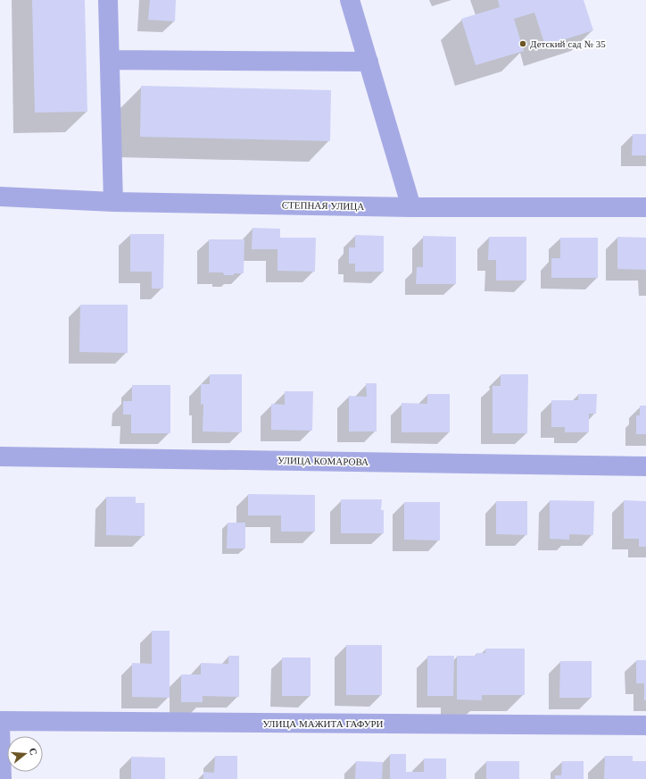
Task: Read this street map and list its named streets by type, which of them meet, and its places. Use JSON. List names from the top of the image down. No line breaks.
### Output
{"streets":{"street":["СТЕПНАЯ УЛИЦА","УЛИЦА КОМАРОВА","УЛИЦА МАЖИТА ГАФУРИ"]},"places":["Детский сад № 35"],"north":"right"}
